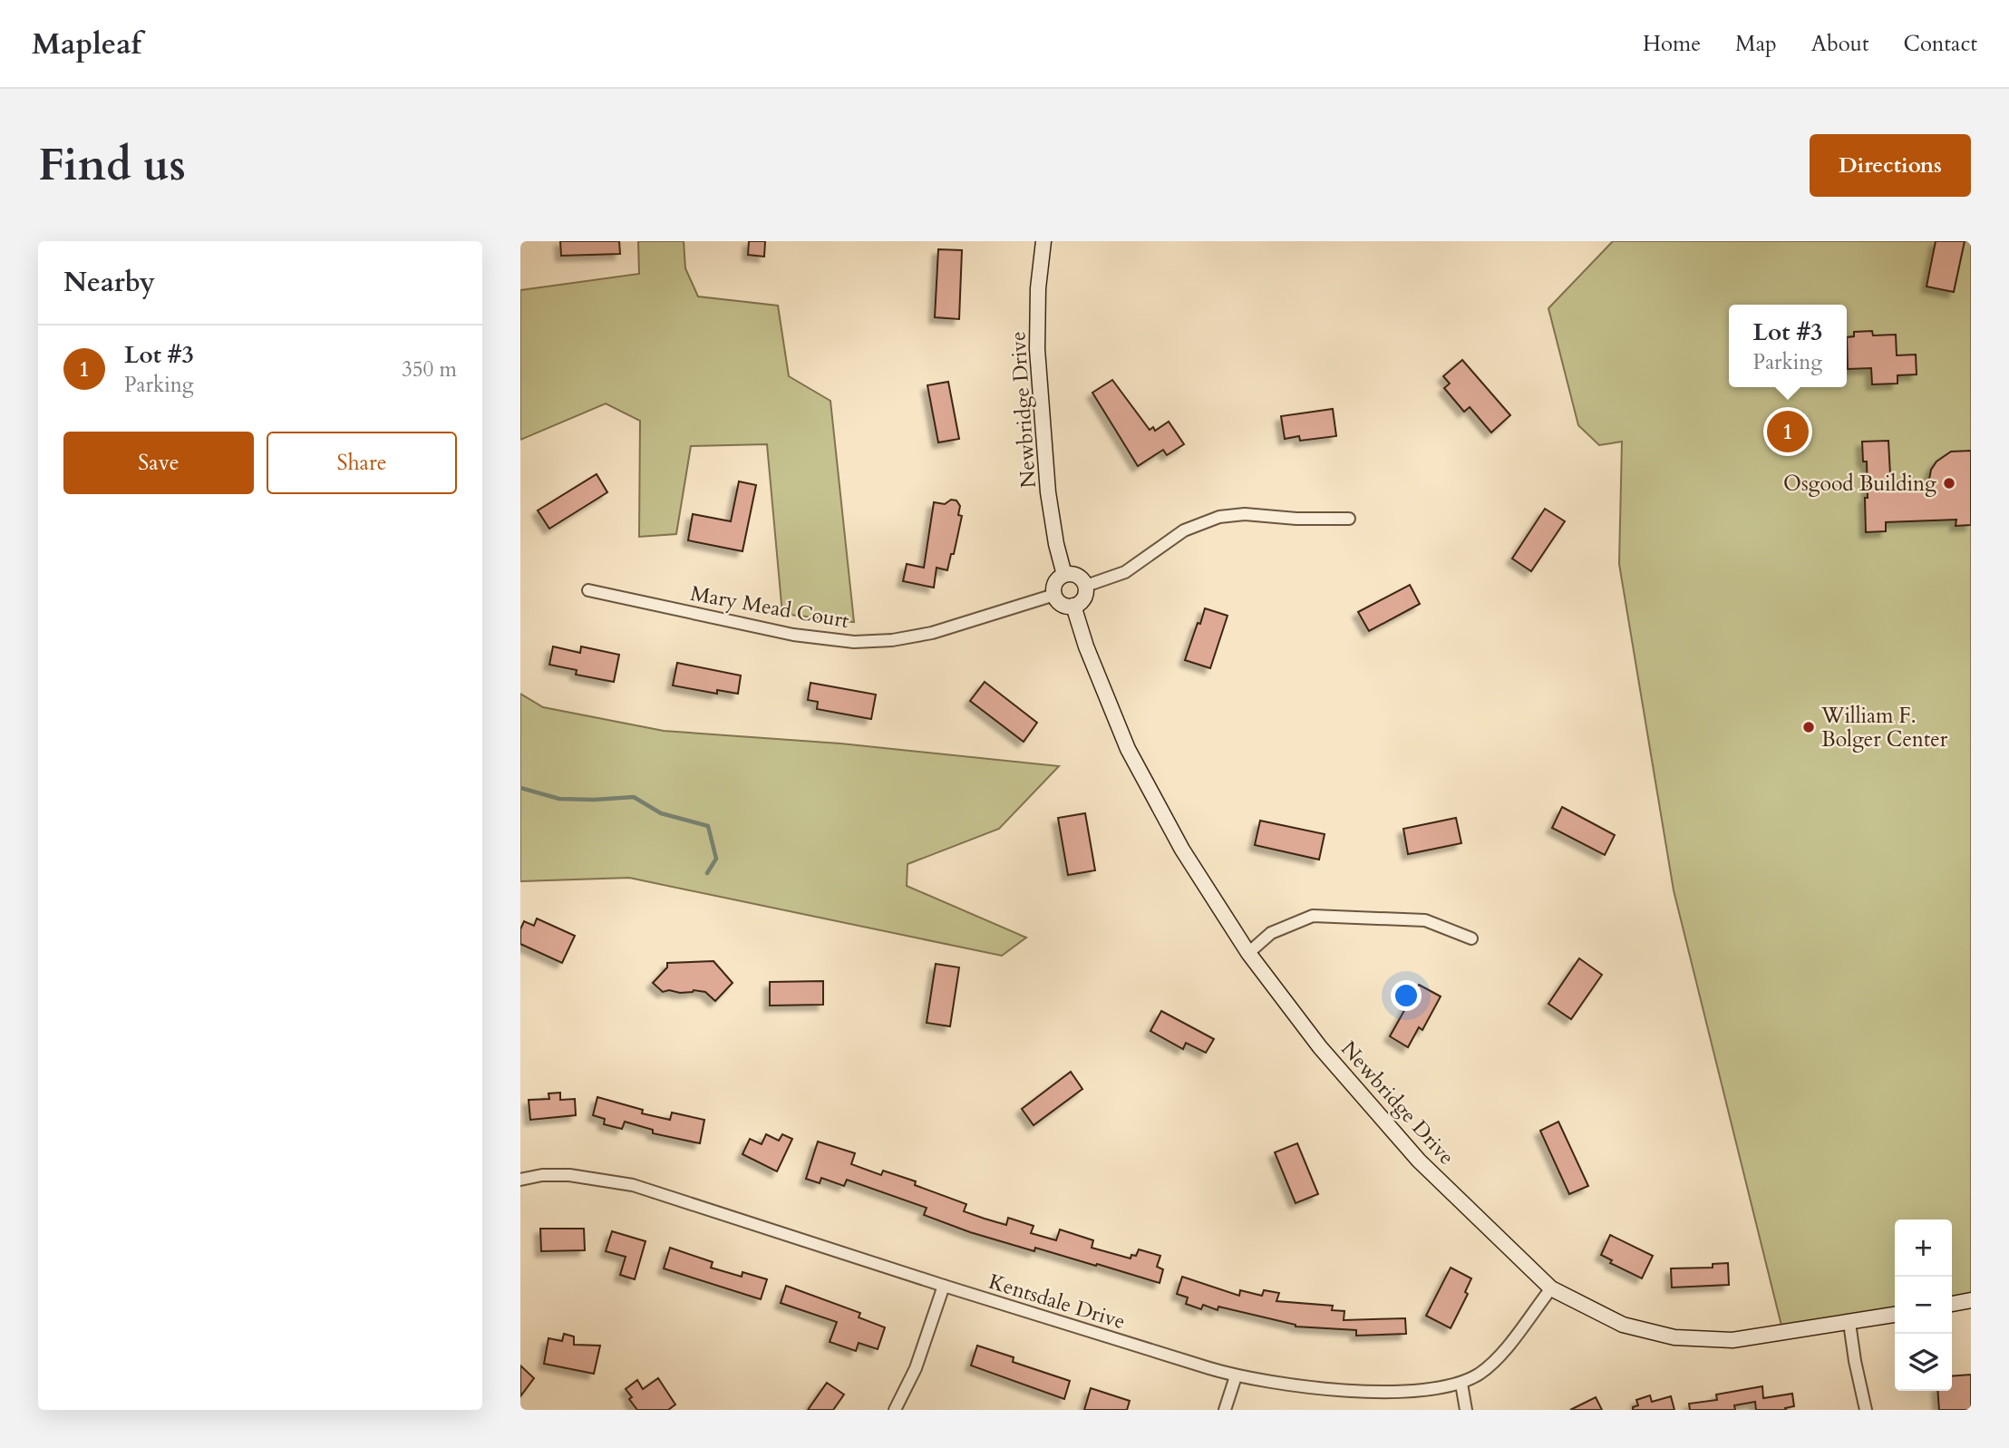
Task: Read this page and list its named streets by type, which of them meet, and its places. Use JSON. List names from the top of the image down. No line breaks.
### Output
{"streets":{"street":["Newbridge Drive","Mary Mead Court","Kentsdale Drive"]},"crossings":[["Newbridge Drive","Mary Mead Court"],["Newbridge Drive","Kentsdale Drive"]],"places":["Osgood Building","William F. Bolger Center"],"page":{"header":"Mapleaf","nav":["Home","Map","About","Contact"],"buttons":["Directions",["Save","Share"]],"title":"Find us","heading":"Nearby","popup":["Lot #3","Parking"],"list":[{"mark":"1","name":"Lot #3","note":"Parking","value":"350 m"}],"pins":"1","map_buttons":["+","−"]}}
